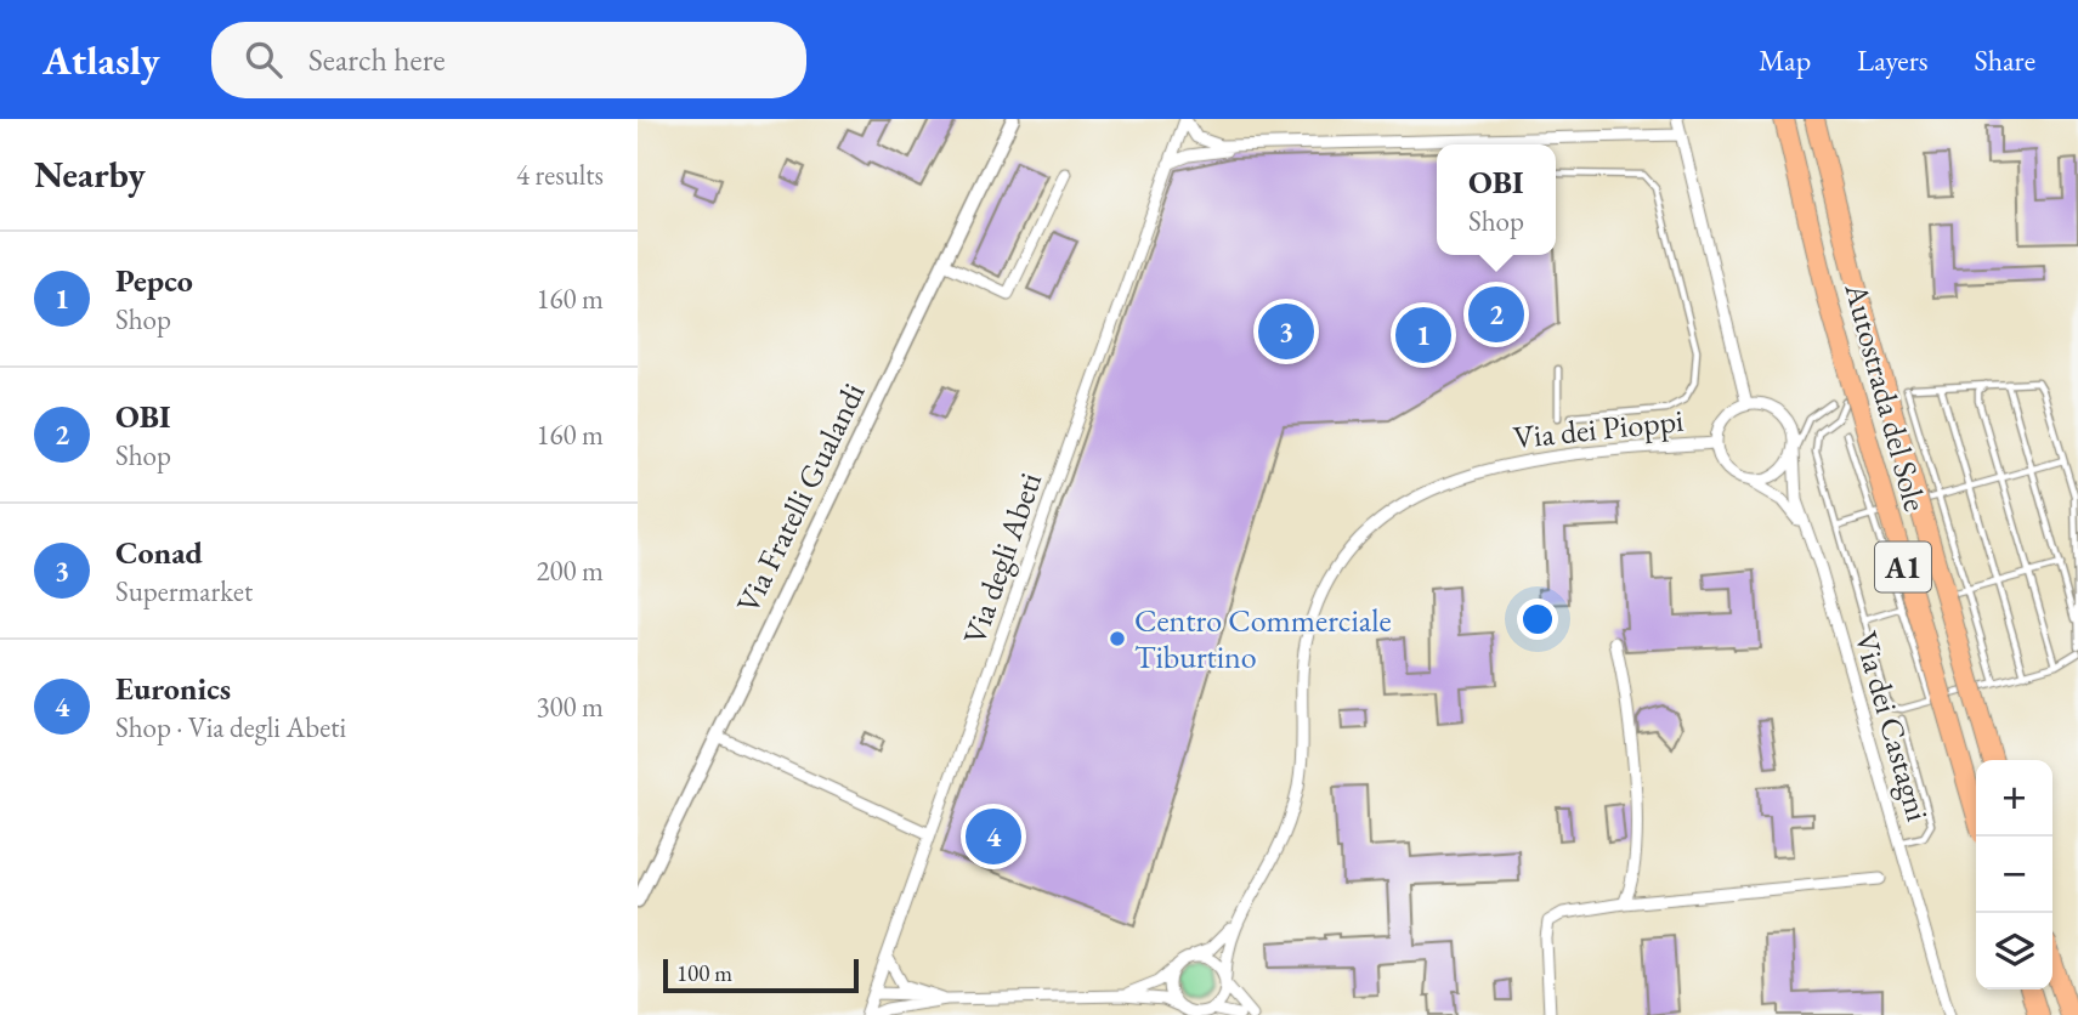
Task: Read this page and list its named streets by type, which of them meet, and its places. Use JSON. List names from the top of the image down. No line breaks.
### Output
{"streets":{"highway":["Autostrada del Sole","A1"],"street":["Via dei Pioppi","Via Fratelli Gualandi","Via degli Abeti","Via dei Castagni"]},"crossings":[["Via dei Pioppi","Via dei Castagni"]],"places":["Centro Commerciale Tiburtino"],"scale_bar":"100 m","page":{"header":"Atlasly","search":"Search here","nav":["Map","Layers","Share"],"heading":["Nearby","4 results"],"popup":["OBI","Shop"],"list":[{"mark":"1","name":"Pepco","note":"Shop","value":"160 m"},{"mark":"2","name":"OBI","note":"Shop","value":"160 m"},{"mark":"3","name":"Conad","note":"Supermarket","value":"200 m"},{"mark":"4","name":"Euronics","note":"Shop · Via degli Abeti","value":"300 m"}],"pins":["2","3","1","4"],"map_buttons":["+","−"],"scale":"100 m"}}
